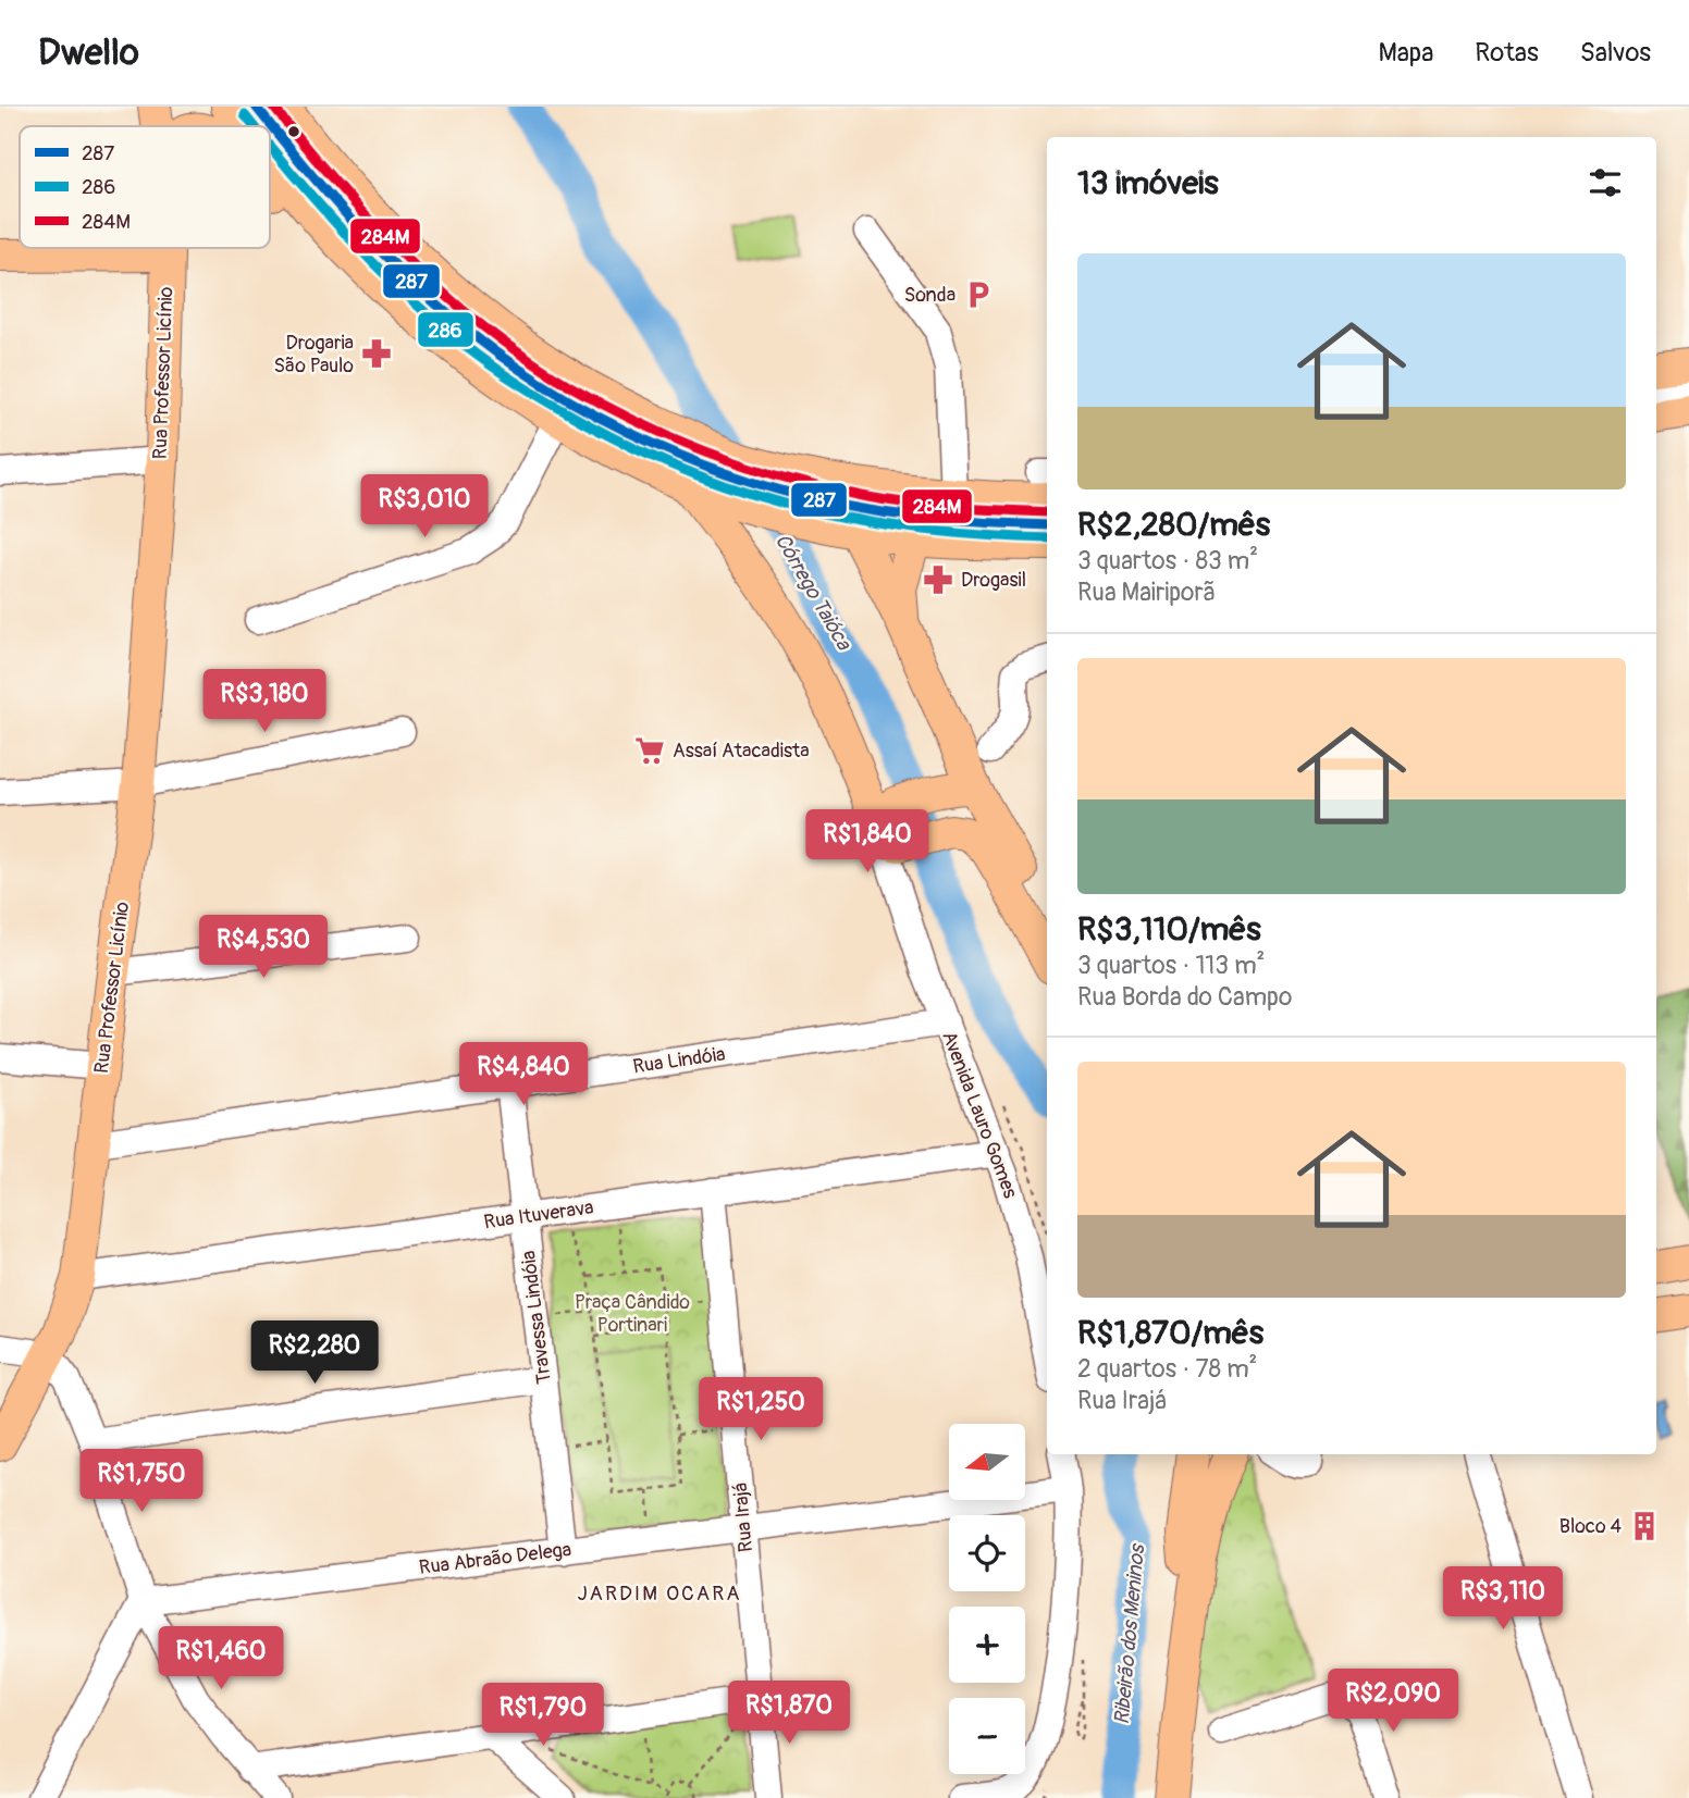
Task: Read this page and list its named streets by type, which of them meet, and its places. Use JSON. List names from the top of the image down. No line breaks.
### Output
{"streets":{"main road":["Rua Professor Licínio","Avenida Lauro Gomes"],"street":["Rua Lindóia","Rua Ituverava","Travessa Lindóia","Rua Irajá","Rua Abraão Delega"]},"crossings":[["Rua Professor Licínio","Rua Lindóia"],["Rua Professor Licínio","Rua Ituverava"],["Rua Lindóia","Avenida Lauro Gomes"],["Rua Lindóia","Travessa Lindóia"],["Avenida Lauro Gomes","Rua Ituverava"],["Rua Ituverava","Travessa Lindóia"],["Rua Ituverava","Rua Irajá"],["Travessa Lindóia","Rua Abraão Delega"],["Rua Irajá","Rua Abraão Delega"]],"districts":["JARDIM OCARA"],"water":["Córrego Taióca","Ribeirão dos Meninos"],"parks":["Praça Cândido Portinari"],"places":{"parking":["Sonda"],"pharmacy":["Drogaria São Paulo","Drogasil"],"supermarket":["Assaí Atacadista"],"building":["Bloco 4"]},"lines":["transit line 287","transit line 284M","transit line 286"],"legend":["287","286","284M"],"north":"left","page":{"header":"Dwello","nav":["Mapa","Rotas","Salvos"],"heading":"13 imóveis","list":[{"name":"R$2,280/mês","note":"3 quartos · 83 m² · Rua Mairiporã"},{"name":"R$3,110/mês","note":"3 quartos · 113 m² · Rua Borda do Campo"},{"name":"R$1,870/mês","note":"2 quartos · 78 m² · Rua Irajá"}],"price":["R$3,010","R$3,180","R$1,840","R$4,530","R$4,840","R$2,280","R$1,250","R$1,750","R$3,110","R$1,460","R$2,090","R$1,870","R$1,790"],"map_buttons":["+","−"]}}
